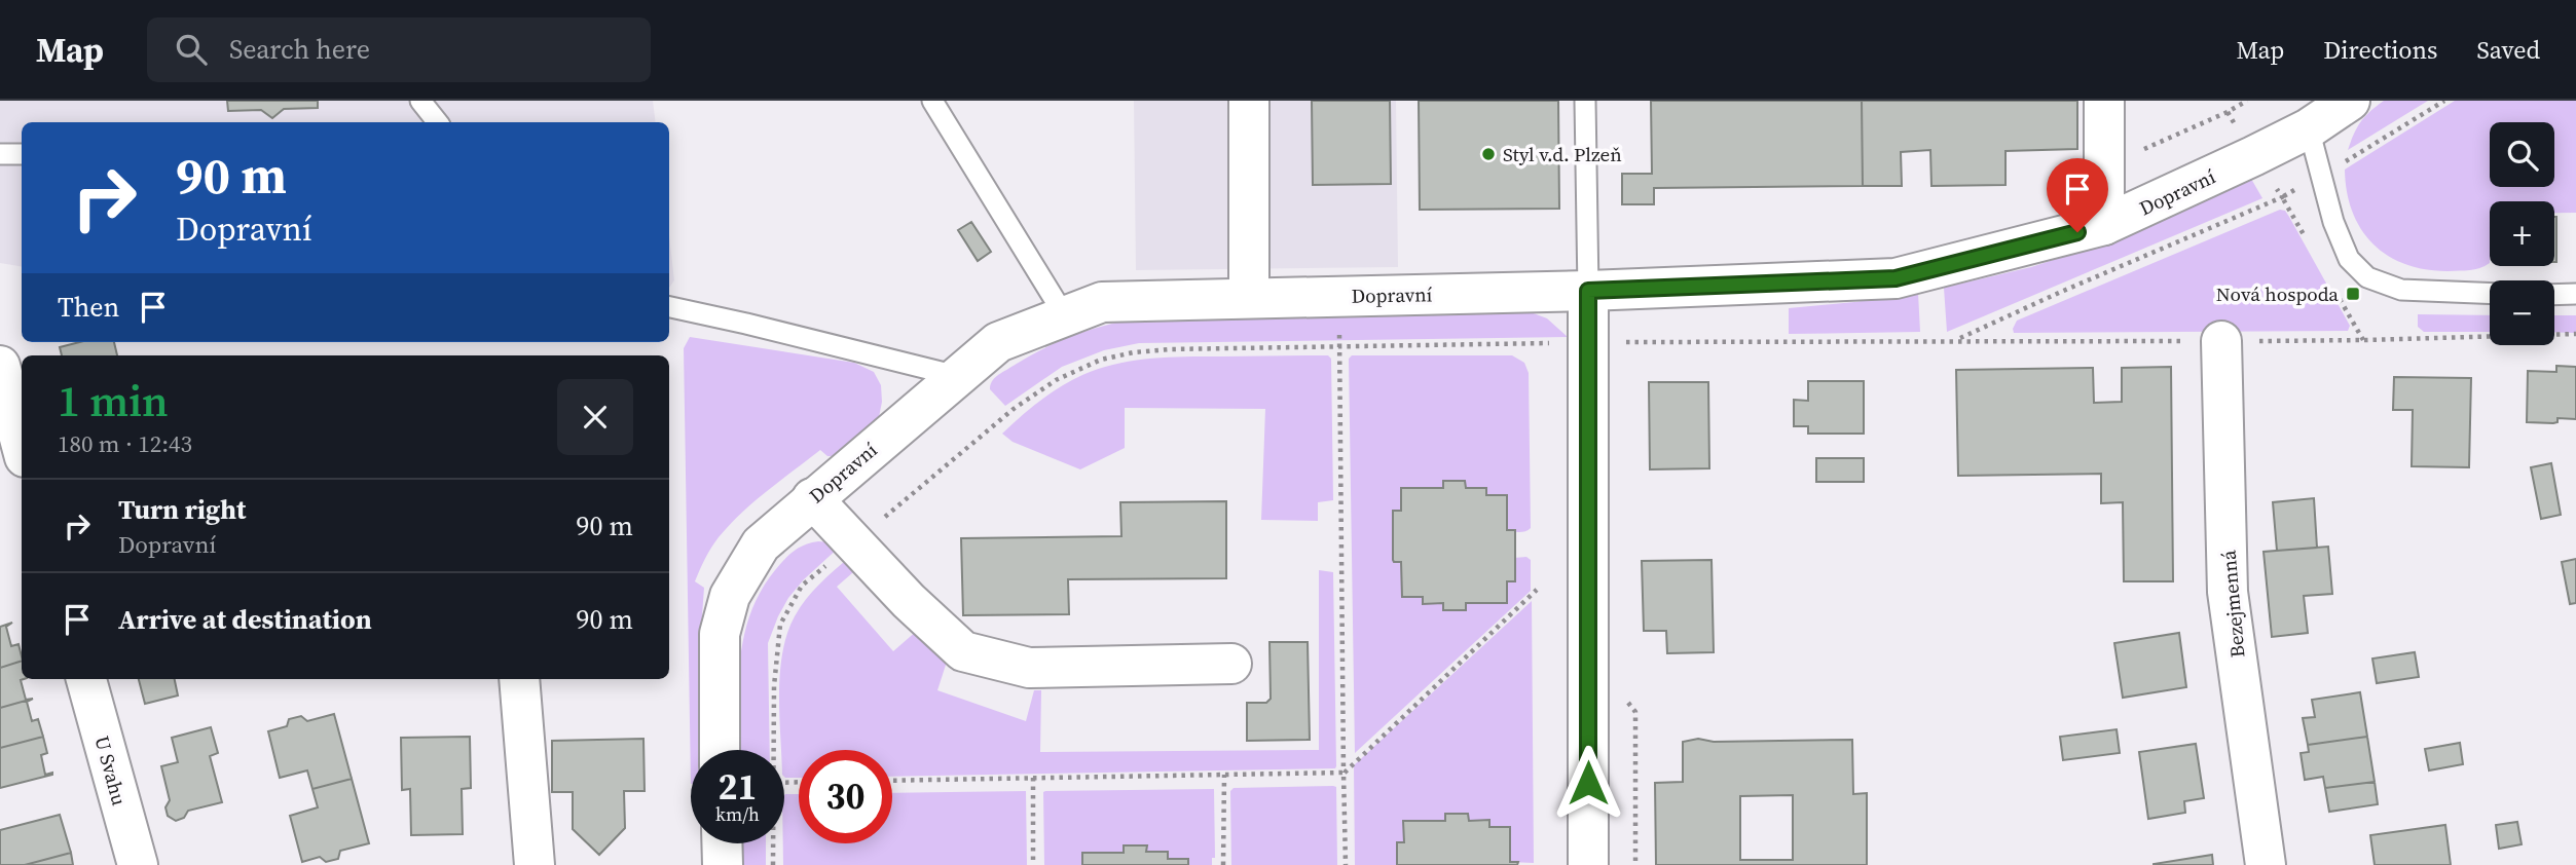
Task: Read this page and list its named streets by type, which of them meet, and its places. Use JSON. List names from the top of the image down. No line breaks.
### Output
{"streets":{"street":["Dopravní","Bezejmenná","U Svahu"]},"places":{"other":["Styl v.d. Plzeň"],"transit":["Nová hospoda"]},"page":{"header":"Map","search":"Search here","nav":["Map","Directions","Saved"],"map_buttons":["+","−"],"turn":["90 m","Dopravní"],"then":"Then","heading":["1 min","180 m · 12:43"],"list":[{"name":"Turn right","note":"Dopravní","value":"90 m"},{"name":"Arrive at destination","value":"90 m"}],"speed":"21 km/h","limit":"30"}}
